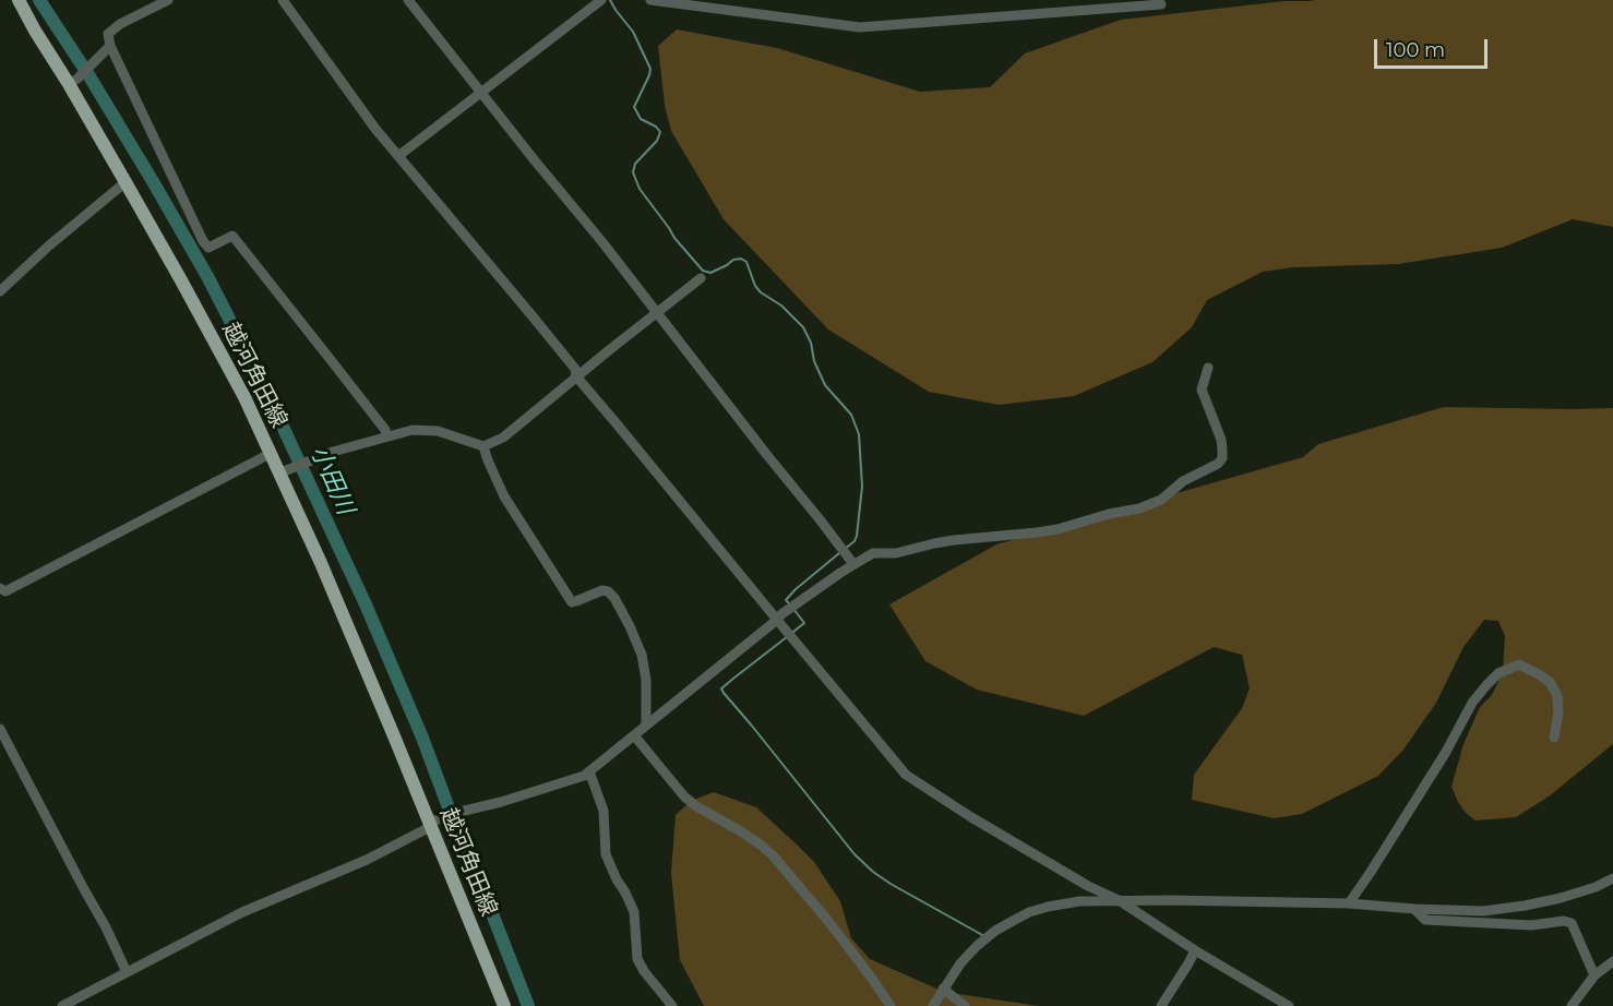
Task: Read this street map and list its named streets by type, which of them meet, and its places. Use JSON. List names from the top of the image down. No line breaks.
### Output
{"streets":{"main road":["越河角田線"]},"water":["小田川"],"scale_bar":"100 m"}
